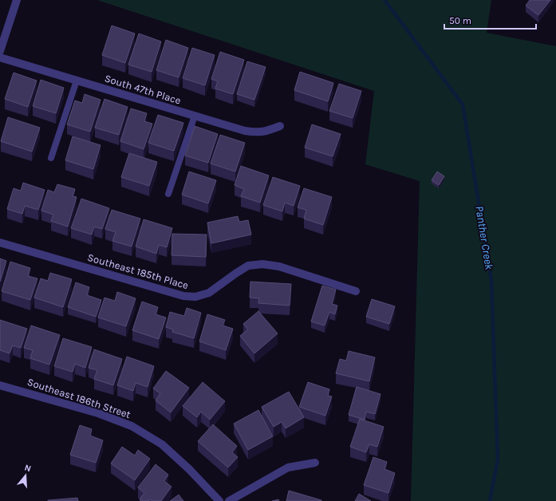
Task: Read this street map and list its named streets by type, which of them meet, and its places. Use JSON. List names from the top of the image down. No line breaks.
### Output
{"streets":{"street":["South 47th Place","Southeast 185th Place","Southeast 186th Street"]},"water":["Panther Creek"],"scale_bar":"50 m","north":"top"}
